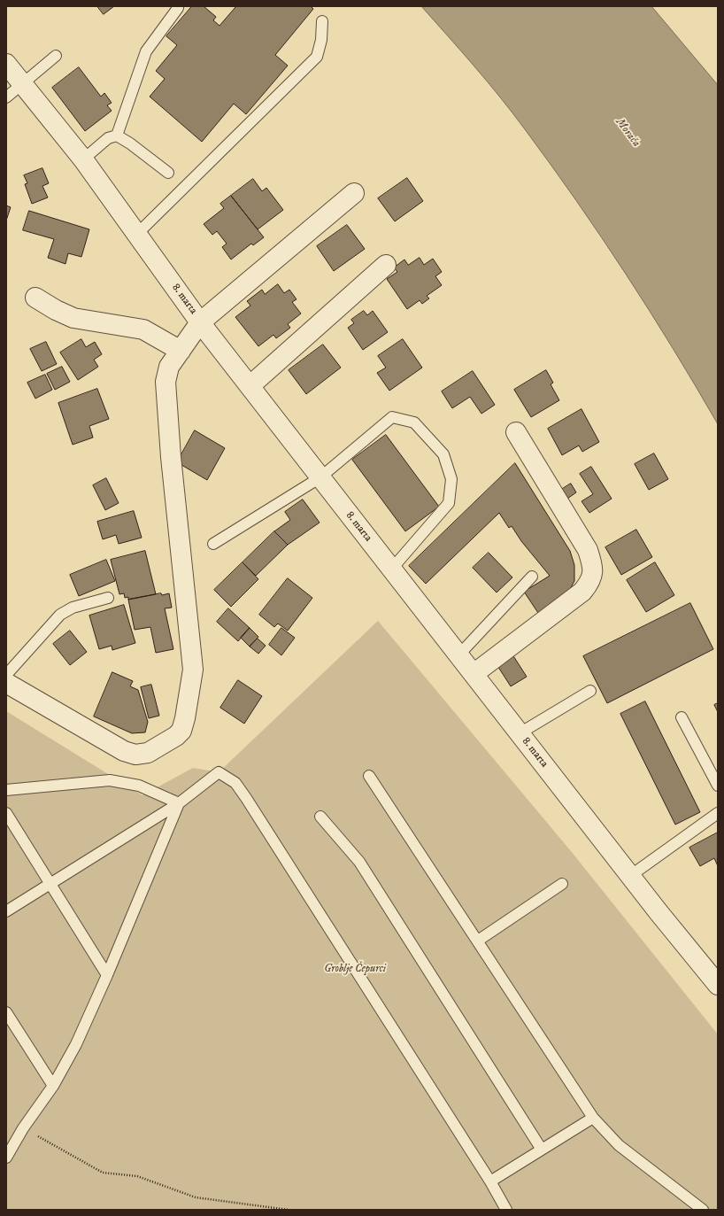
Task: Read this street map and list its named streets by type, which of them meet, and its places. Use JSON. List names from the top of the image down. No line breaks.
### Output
{"streets":{"street":["8. marta"]},"water":["Morača"],"parks":["Groblje Čepurci"]}
